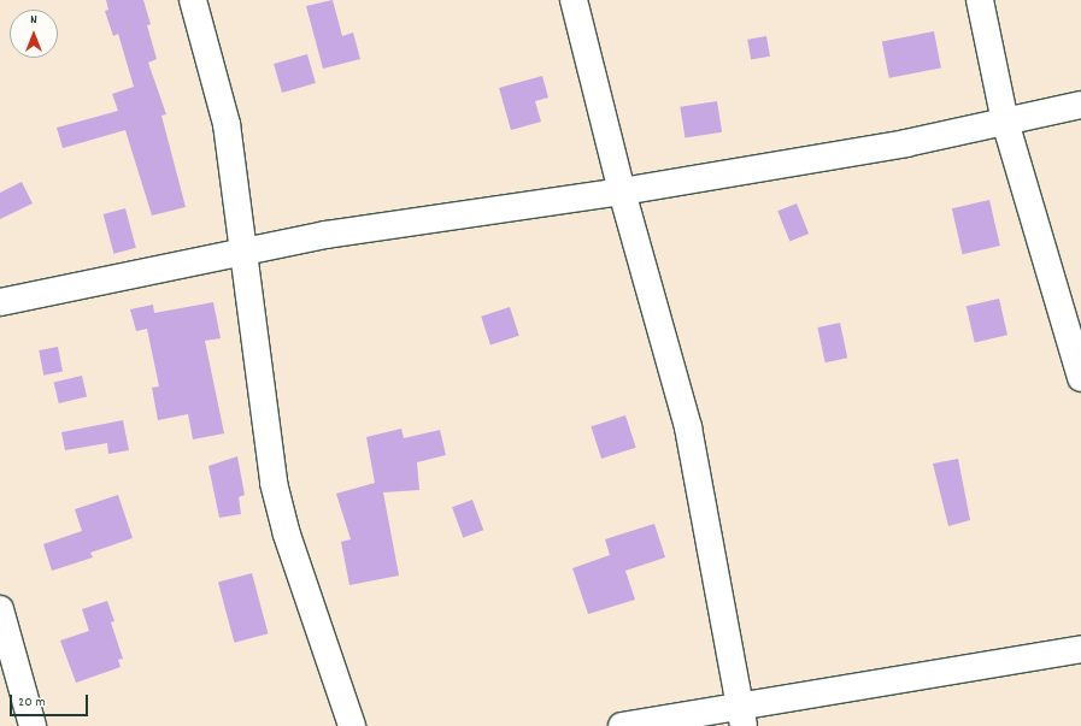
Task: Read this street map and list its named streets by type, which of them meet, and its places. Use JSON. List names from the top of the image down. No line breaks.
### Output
{"scale_bar":"20 m","north":"top"}
